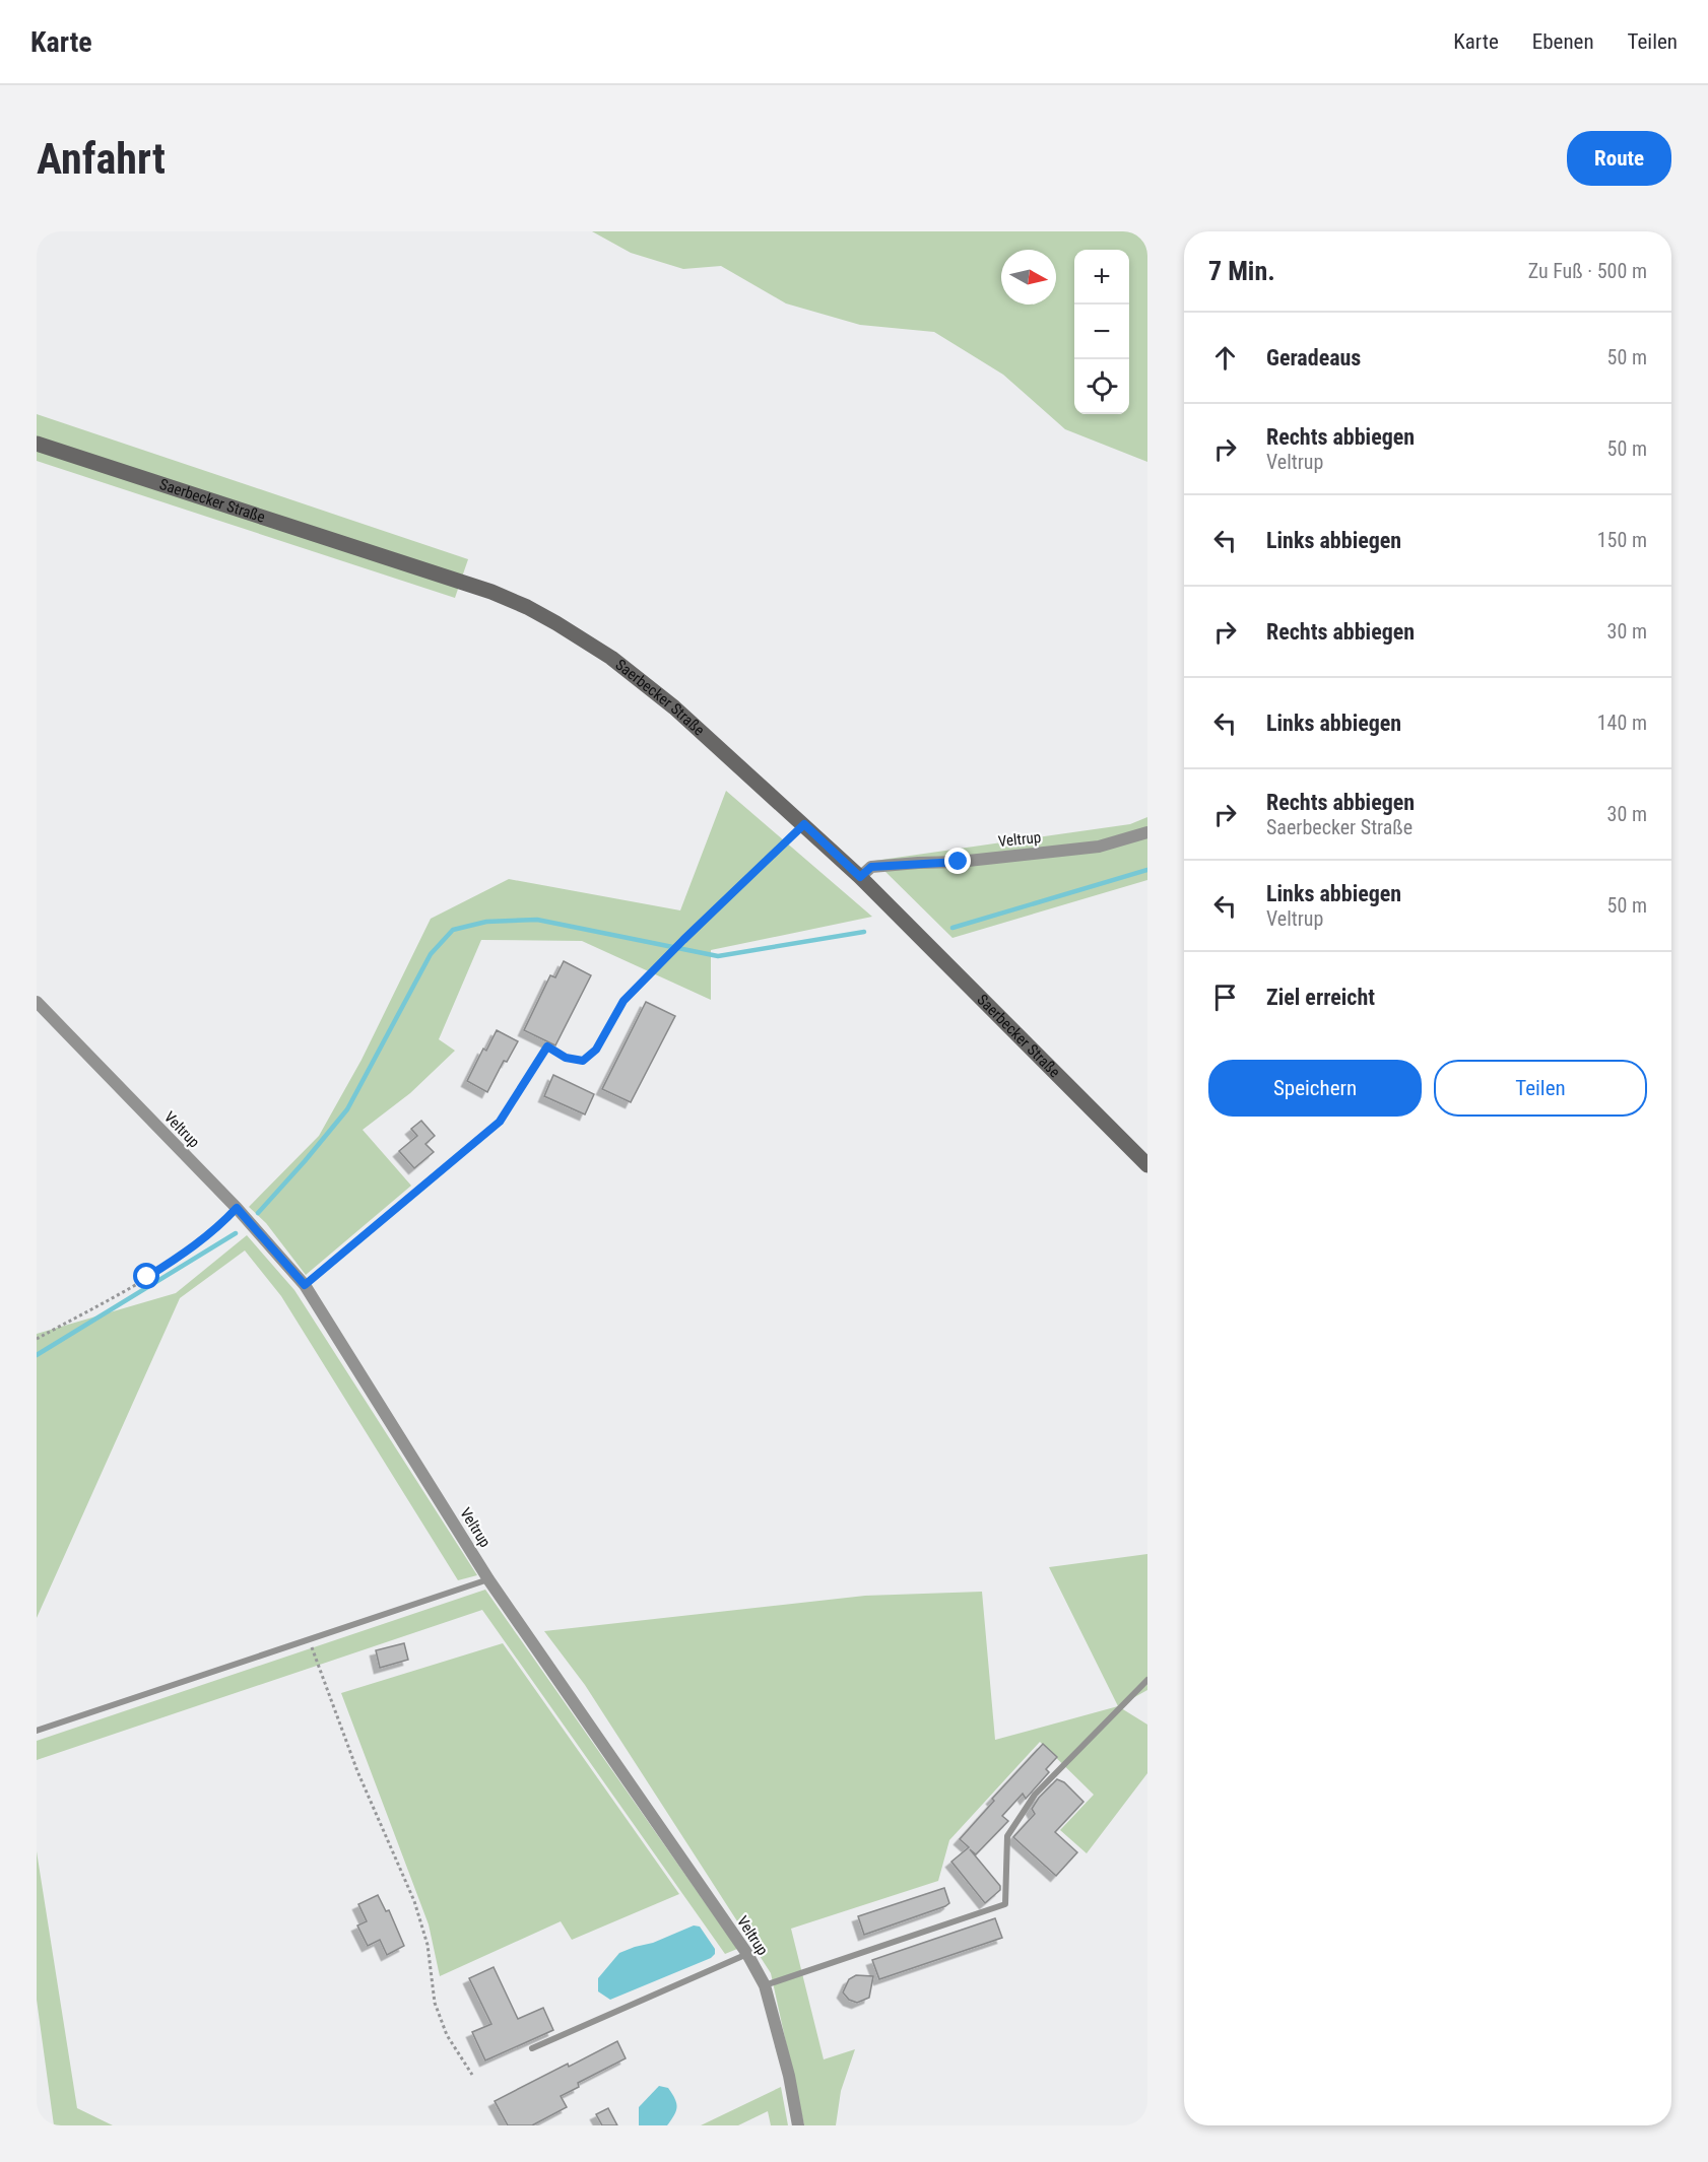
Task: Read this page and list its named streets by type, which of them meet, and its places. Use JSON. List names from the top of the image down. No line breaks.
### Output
{"streets":{"main road":["Saerbecker Straße"],"street":["Veltrup"]},"crossings":[["Saerbecker Straße","Veltrup"]],"north":"right","page":{"header":"Karte","nav":["Karte","Ebenen","Teilen"],"buttons":["Route",["Speichern","Teilen"]],"title":"Anfahrt","heading":["7 Min.","Zu Fuß · 500 m"],"map_buttons":["+","−"],"list":[["Geradeaus","50 m"],["Rechts abbiegen","Veltrup","50 m"],["Links abbiegen","150 m"],["Rechts abbiegen","30 m"],["Links abbiegen","140 m"],["Rechts abbiegen","Saerbecker Straße","30 m"],["Links abbiegen","Veltrup","50 m"],"Ziel erreicht"]}}
